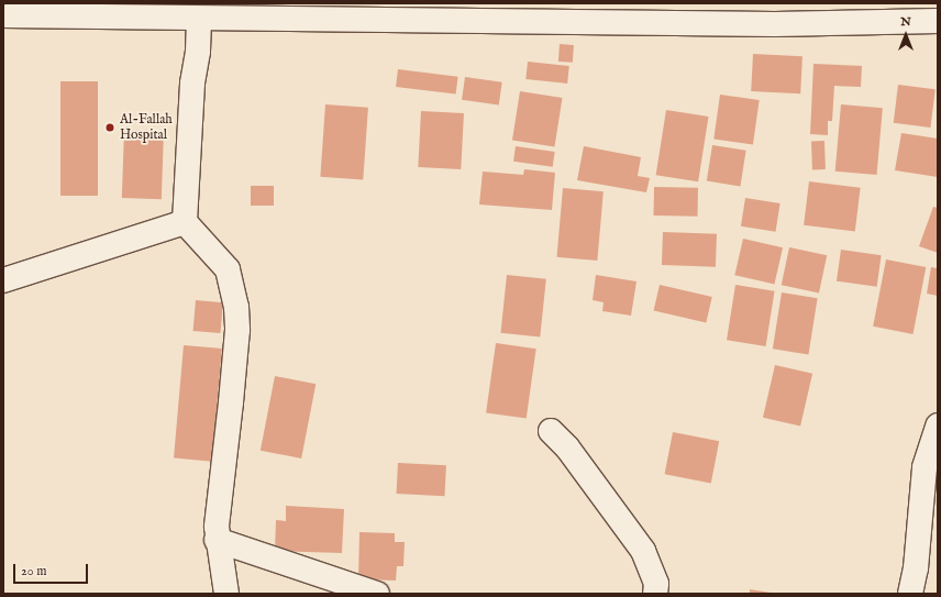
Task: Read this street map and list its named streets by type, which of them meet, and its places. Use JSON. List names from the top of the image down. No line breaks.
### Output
{"places":["Al-Fallah Hospital"],"scale_bar":"20 m","north":"top"}
